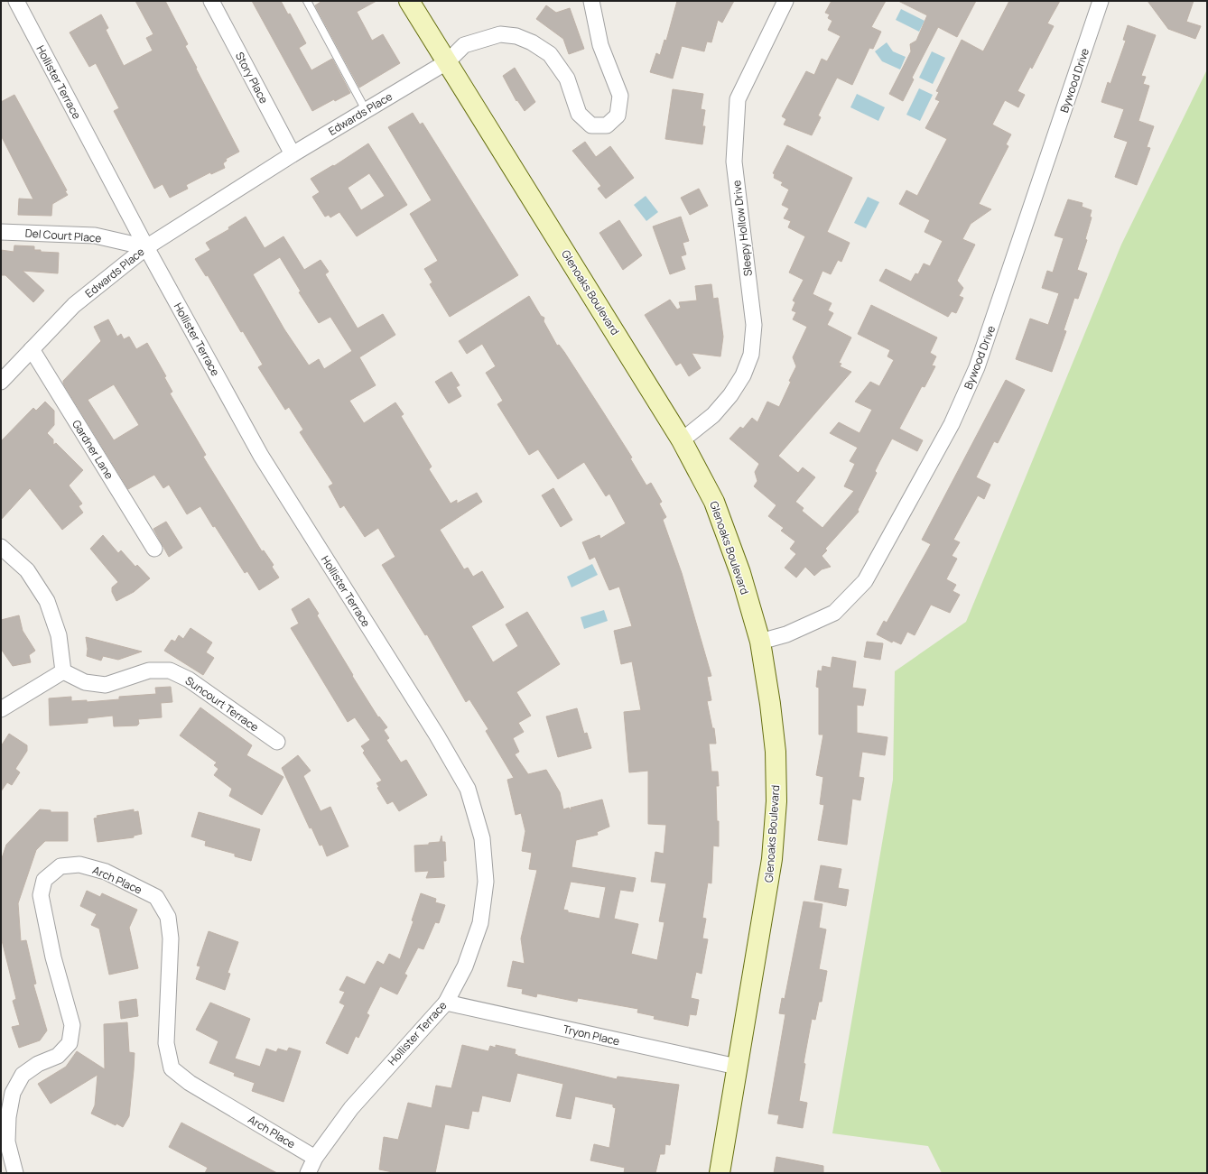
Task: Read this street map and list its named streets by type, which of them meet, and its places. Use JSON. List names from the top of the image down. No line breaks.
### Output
{"streets":{"street":["Story Place","Bywood Drive","Hollister Terrace","Edwards Place","Sleepy Hollow Drive","Del Court Place","Glenoaks Boulevard","Gardner Lane","Suncourt Terrace","Arch Place","Tryon Place"]},"crossings":[["Story Place","Edwards Place"],["Bywood Drive","Glenoaks Boulevard"],["Hollister Terrace","Edwards Place"],["Hollister Terrace","Del Court Place"],["Hollister Terrace","Arch Place"],["Hollister Terrace","Tryon Place"],["Edwards Place","Del Court Place"],["Edwards Place","Glenoaks Boulevard"],["Edwards Place","Gardner Lane"],["Sleepy Hollow Drive","Glenoaks Boulevard"],["Glenoaks Boulevard","Tryon Place"]]}
